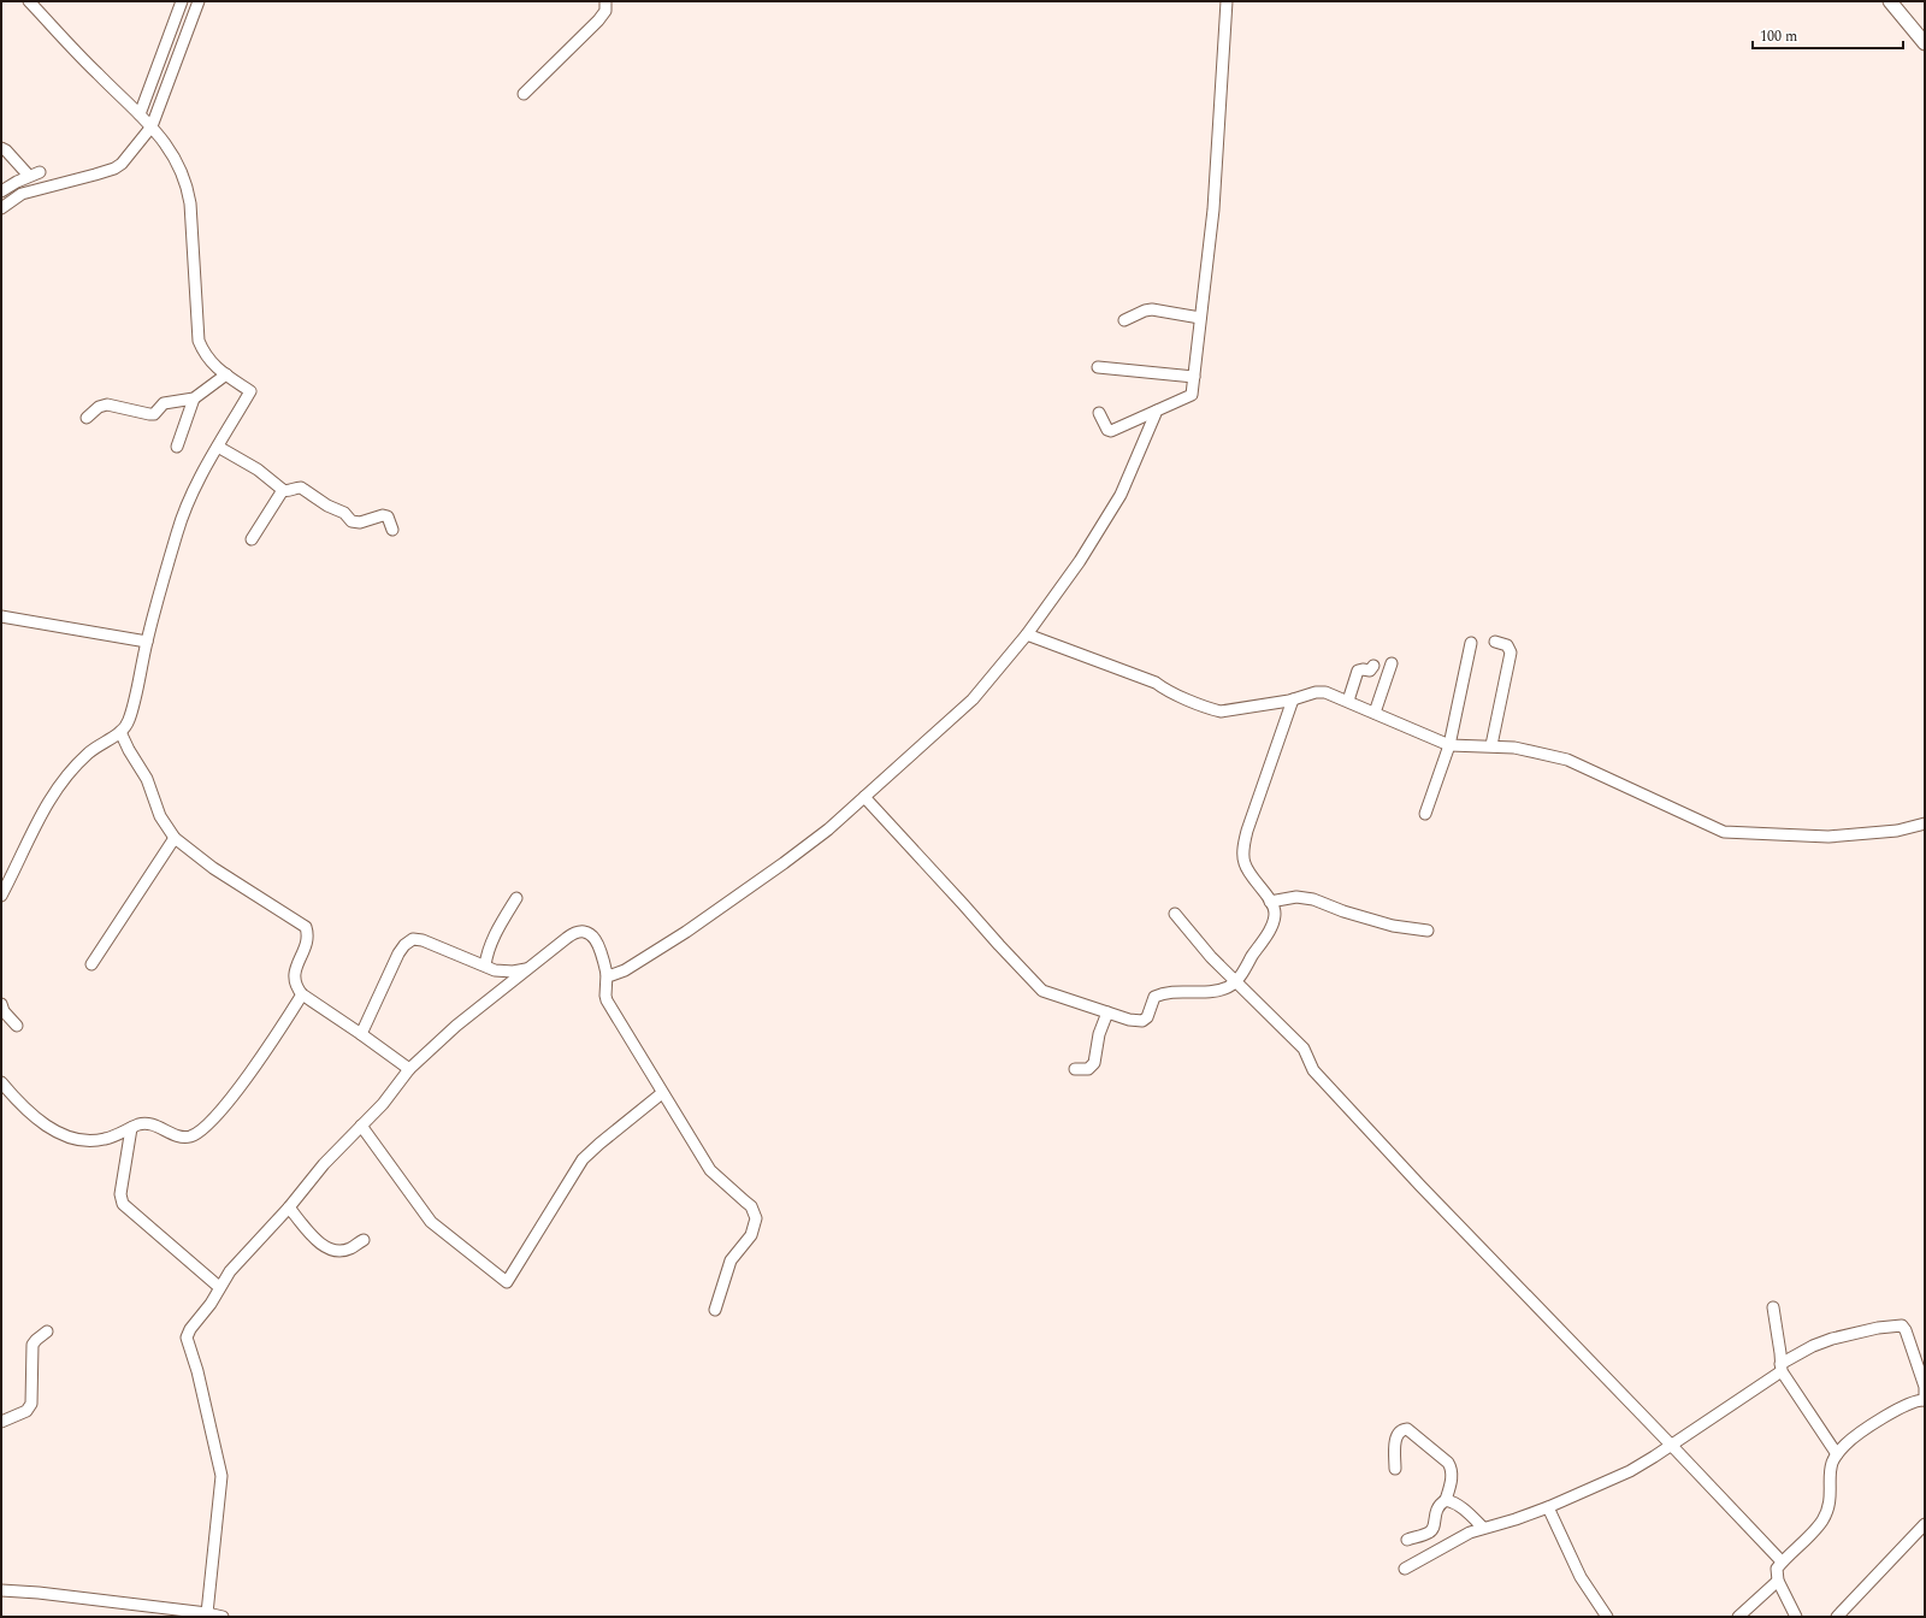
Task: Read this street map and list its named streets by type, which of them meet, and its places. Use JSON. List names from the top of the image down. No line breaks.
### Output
{"scale_bar":"100 m"}
